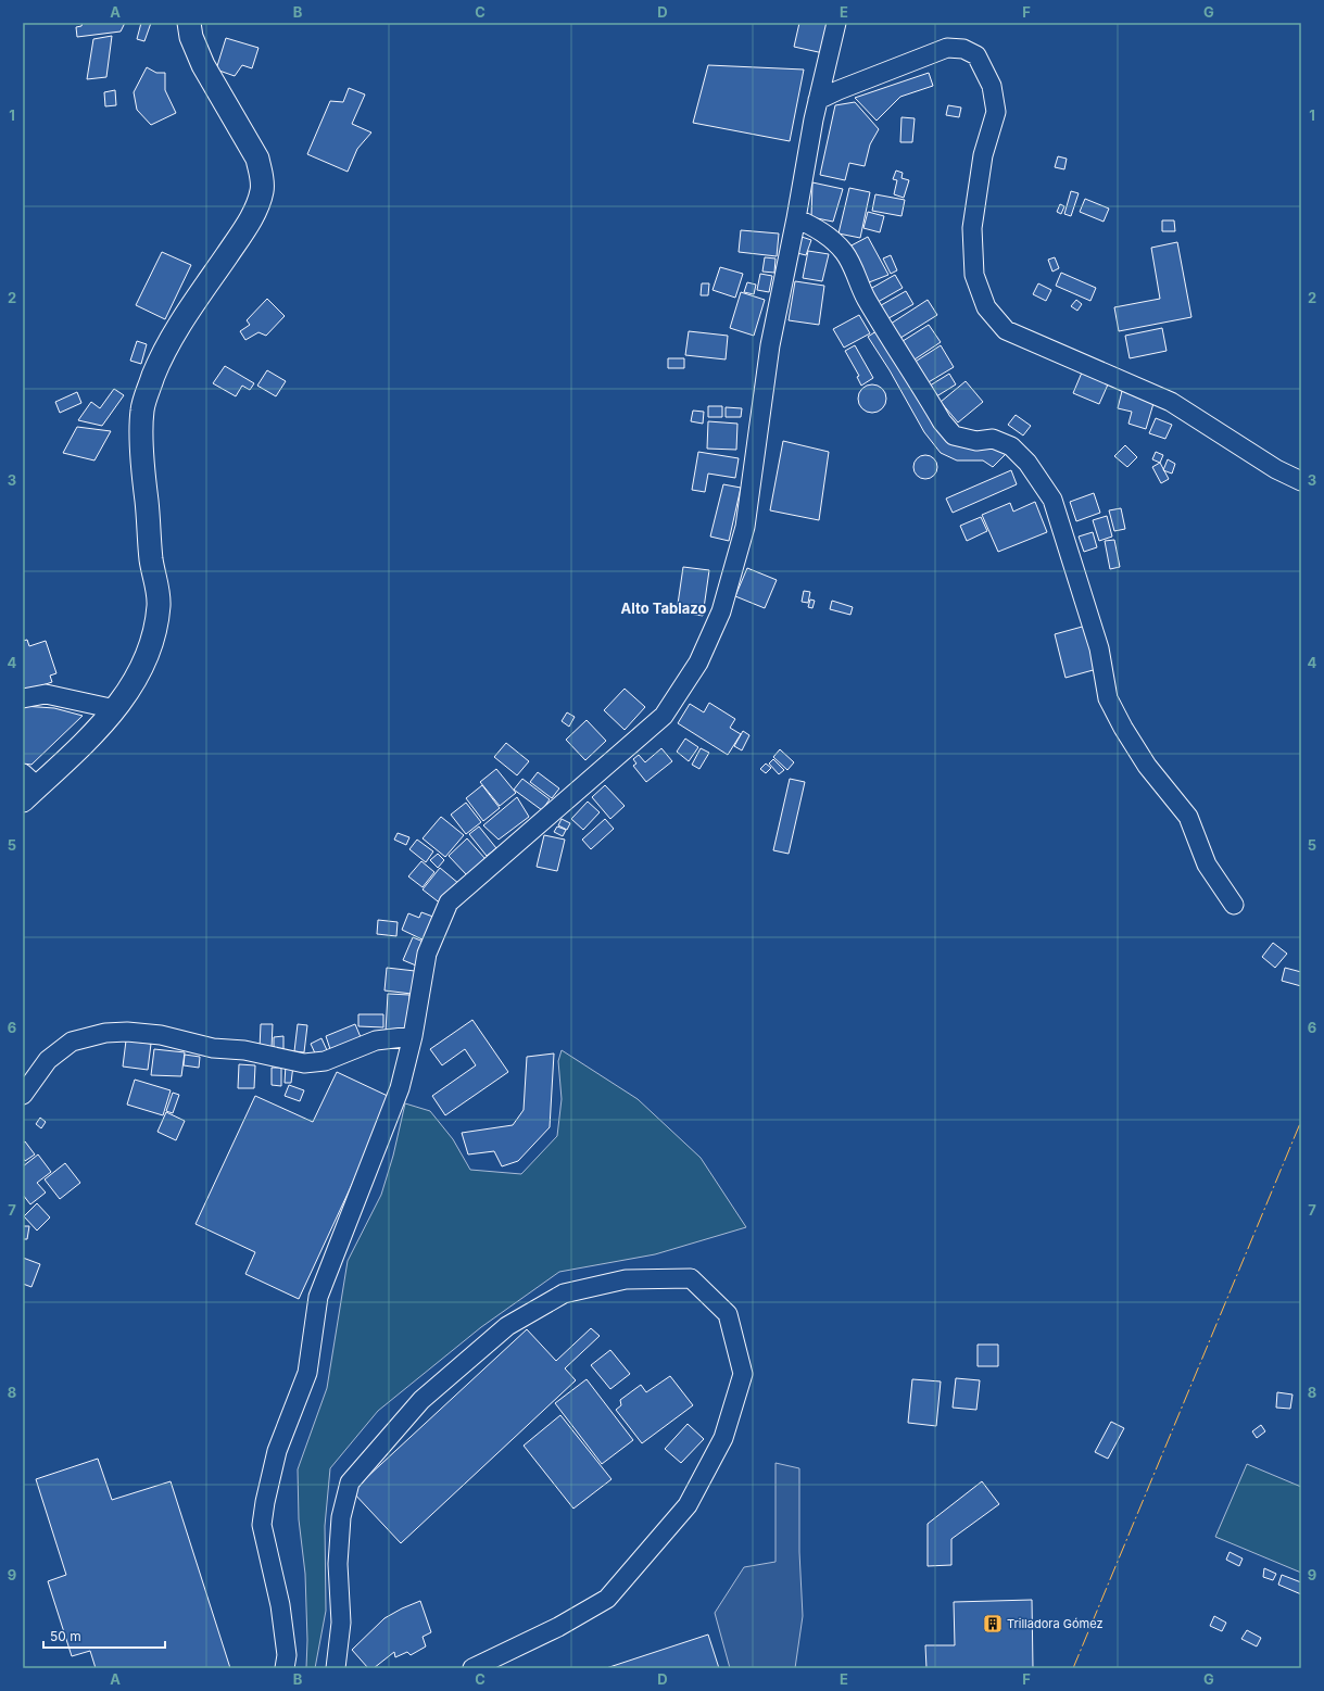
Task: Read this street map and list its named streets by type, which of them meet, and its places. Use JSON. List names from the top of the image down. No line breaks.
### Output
{"districts":["Alto Tablazo"],"places":{"building":["Trilladora Gómez"]},"scale_bar":"50 m","grid":{"columns":["A","B","C","D","E","F","G"],"rows":["1","2","3","4","5","6","7","8","9"]}}
